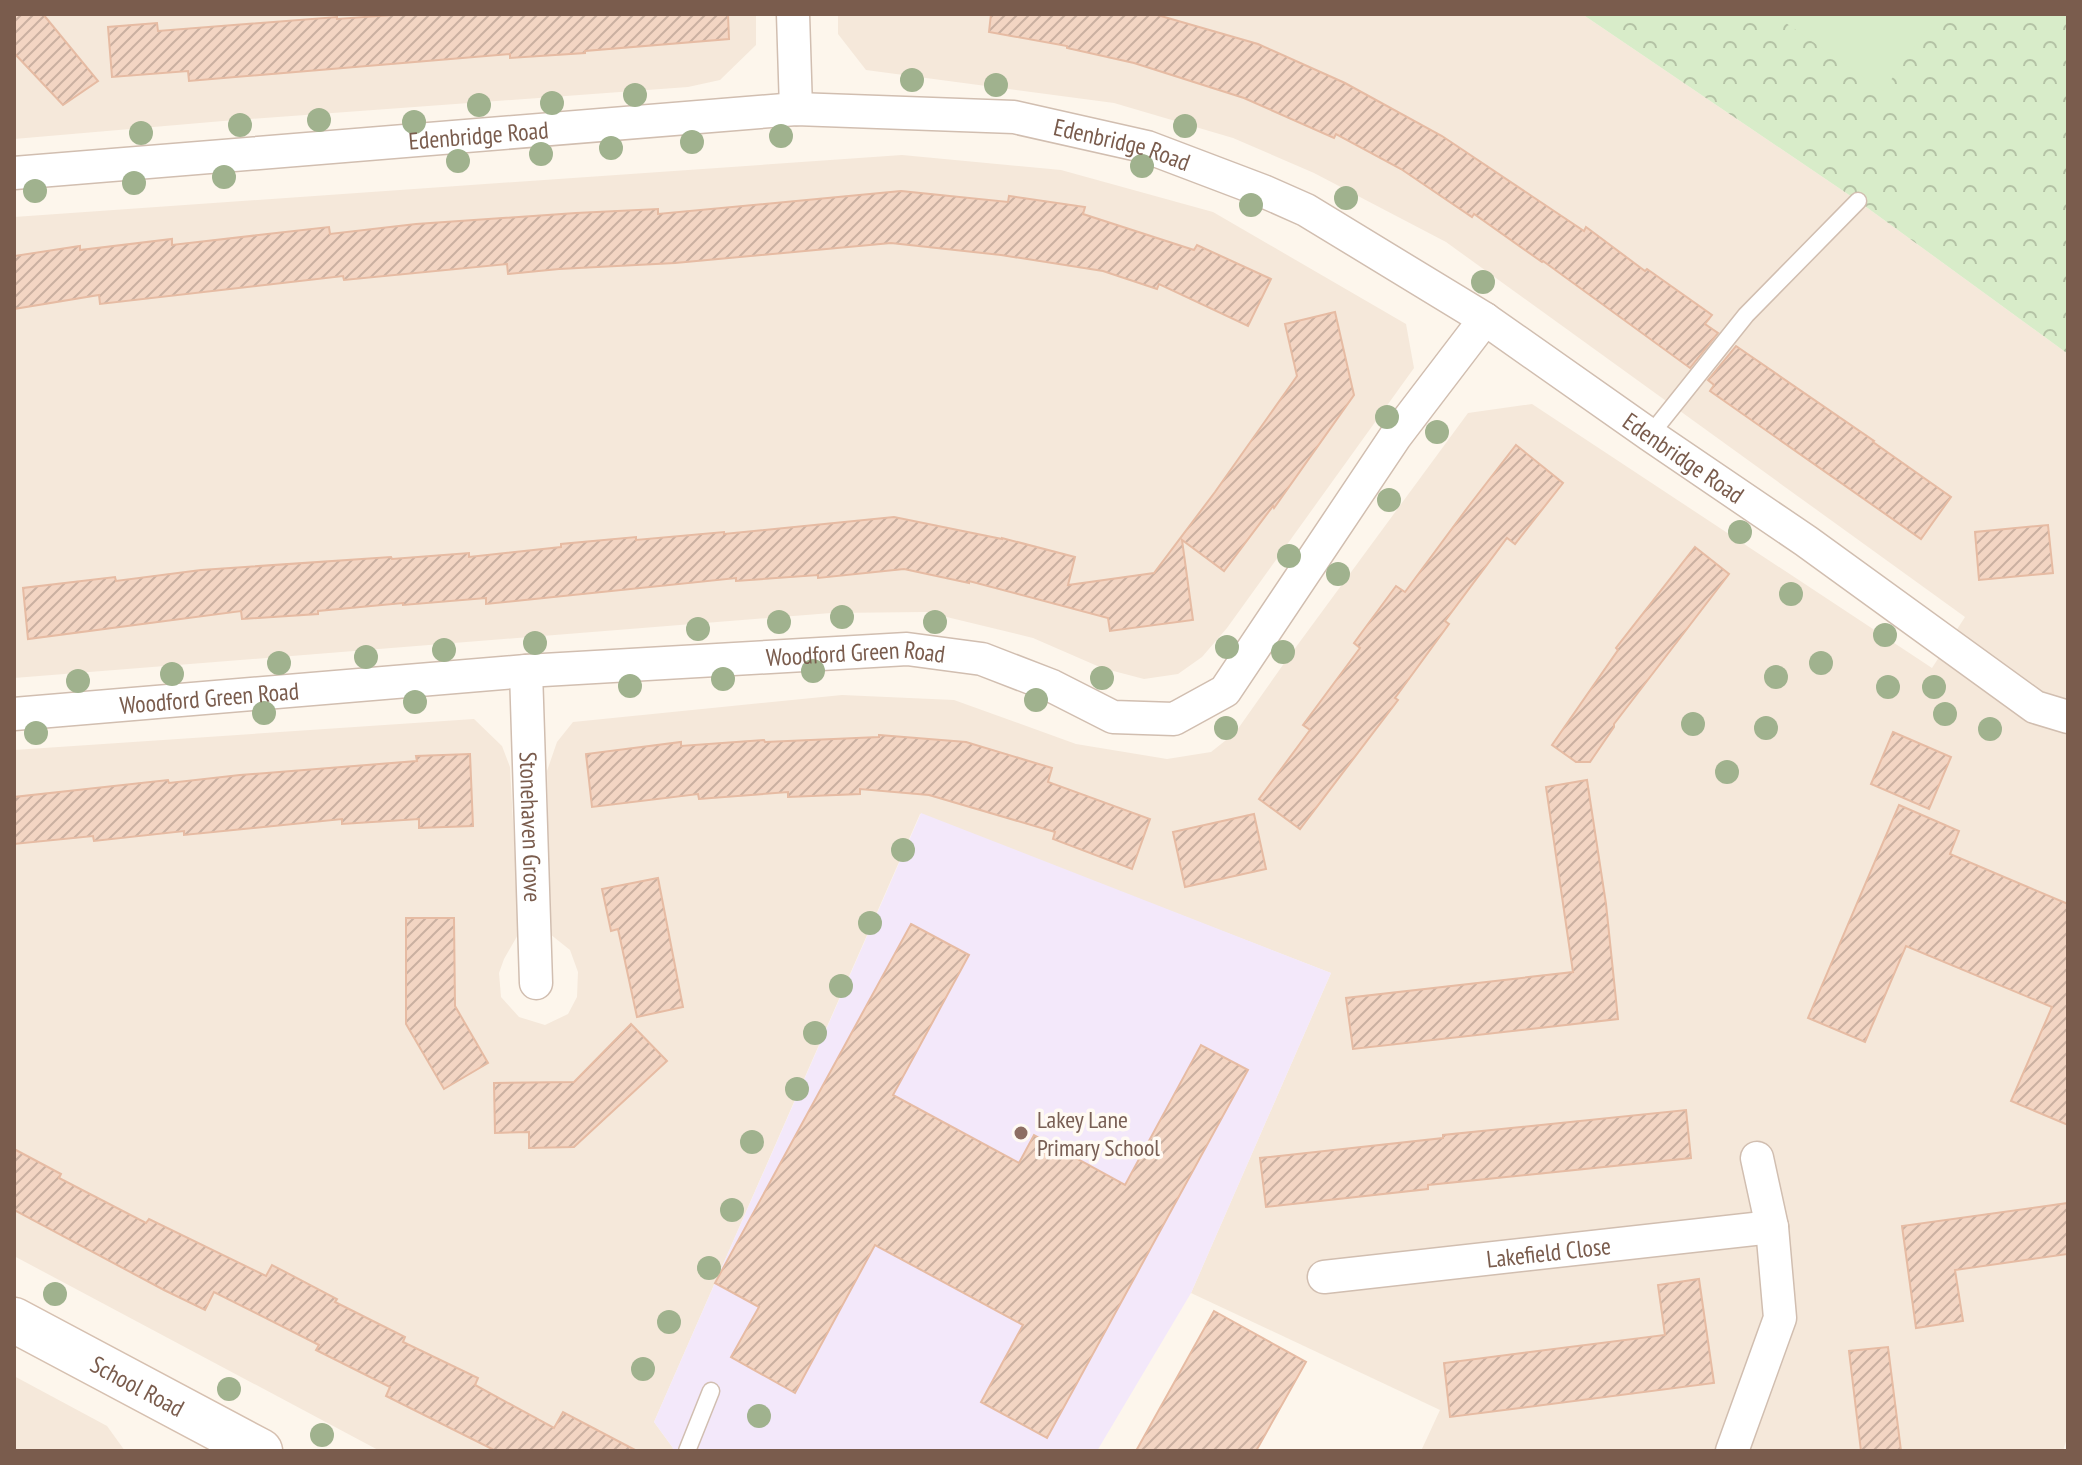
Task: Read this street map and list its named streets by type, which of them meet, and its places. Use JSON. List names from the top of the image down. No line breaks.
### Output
{"streets":{"street":["Edenbridge Road","Woodford Green Road","Stonehaven Grove","Lakefield Close","School Road"]},"crossings":[["Edenbridge Road","Woodford Green Road"],["Woodford Green Road","Stonehaven Grove"]],"places":["Lakey Lane Primary School"]}
